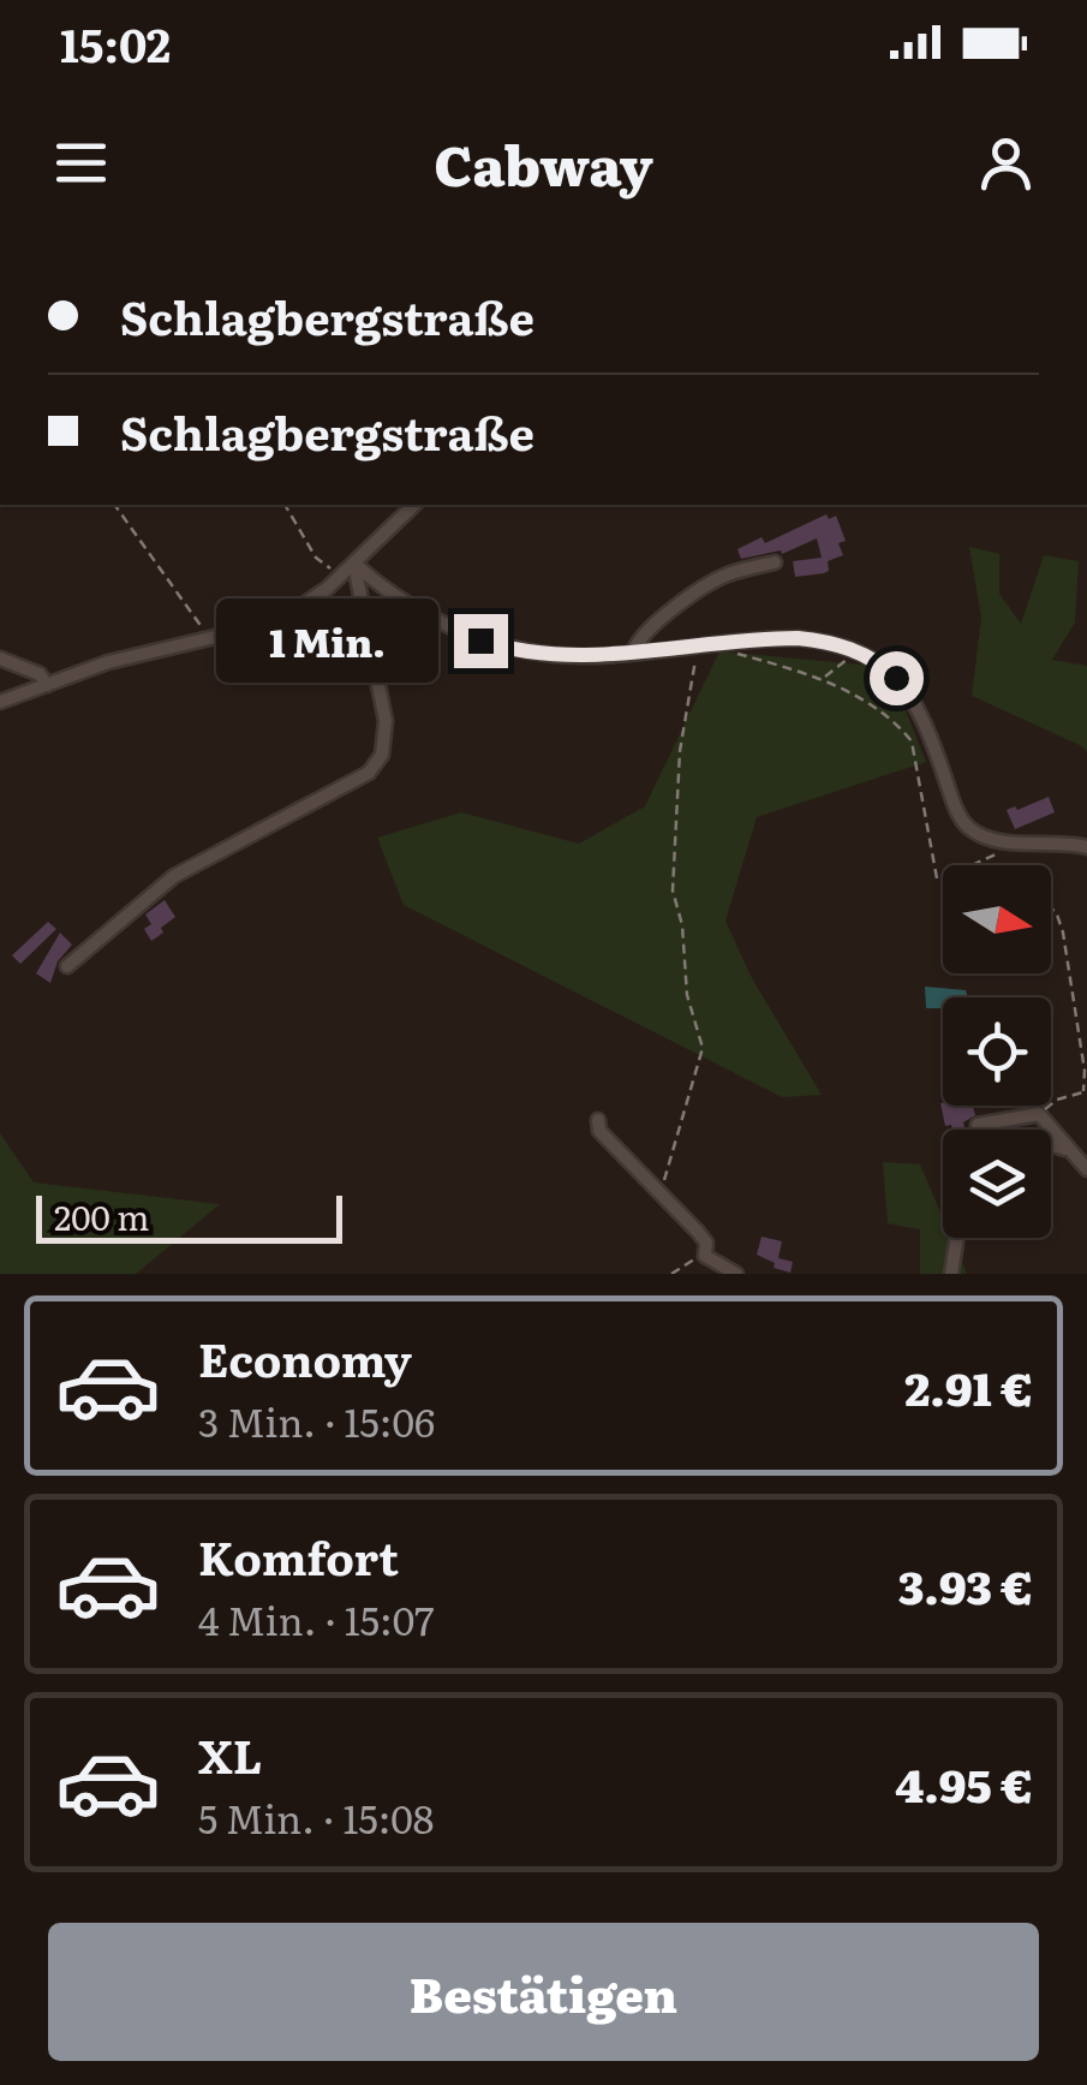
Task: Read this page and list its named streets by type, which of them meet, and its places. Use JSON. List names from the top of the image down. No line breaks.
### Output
{"scale_bar":"200 m","north":"right","page":{"status":"15:02","header":"Cabway","banner":["Schlagbergstraße","Schlagbergstraße"],"bubble":"1 Min.","scale":"200 m","list":[{"name":"Economy","note":"3 Min. · 15:06","value":"2.91 €"},{"name":"Komfort","note":"4 Min. · 15:07","value":"3.93 €"},{"name":"XL","note":"5 Min. · 15:08","value":"4.95 €"}],"buttons":"Bestätigen"}}
